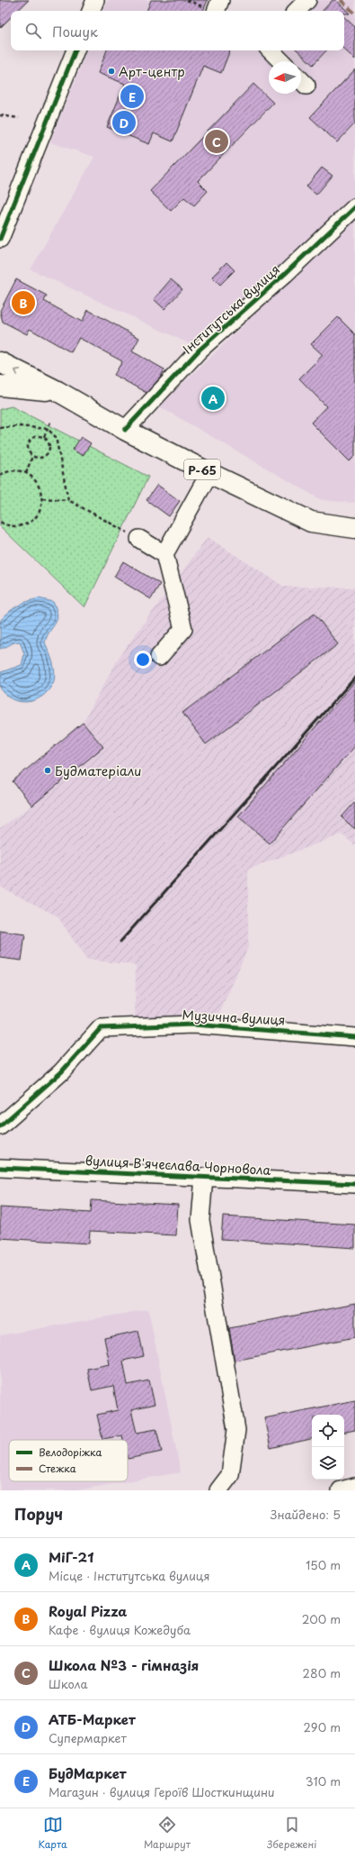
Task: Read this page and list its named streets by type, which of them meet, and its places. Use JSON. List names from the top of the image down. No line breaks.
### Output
{"streets":{"main road":["Р-65"],"street":["Інститутська вулиця","Музична вулиця","вулиця В'ячеслава Чорновола"]},"crossings":[["Інститутська вулиця","Р-65"]],"places":["Арт-центр","Будматеріали"],"legend":["Велодоріжка","Стежка"],"north":"left","page":{"search":"Пошук","pins":["E","D","C","B","A"],"heading":["Поруч","Знайдено: 5"],"list":[{"mark":"A","name":"МіГ-21","note":"Місце · Інститутська вулиця","value":"150 m"},{"mark":"B","name":"Royal Pizza","note":"Кафе · вулиця Кожедуба","value":"200 m"},{"mark":"C","name":"Школа №3 - гімназія","note":"Школа","value":"280 m"},{"mark":"D","name":"АТБ-Маркет","note":"Супермаркет","value":"290 m"},{"mark":"E","name":"БудМаркет","note":"Магазин · вулиця Героїв Шосткинщини","value":"310 m"}],"nav":["Карта","Маршрут","Збережені"]}}
